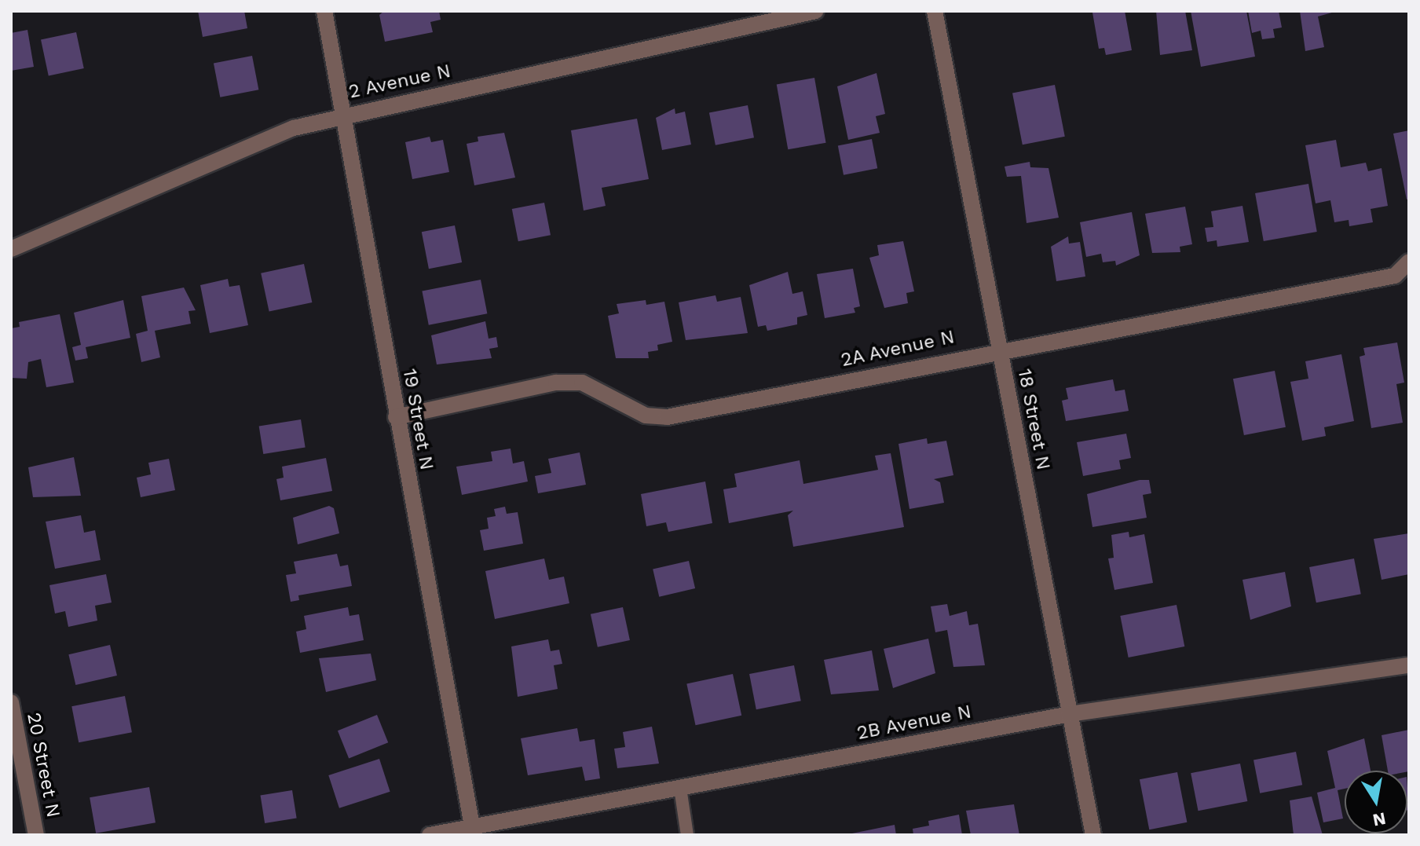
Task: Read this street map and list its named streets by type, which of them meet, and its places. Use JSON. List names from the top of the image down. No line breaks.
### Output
{"streets":{"street":["2 Avenue N","2A Avenue N","19 Street N","18 Street N","2B Avenue N","20 Street N"]},"crossings":[["2 Avenue N","19 Street N"],["2A Avenue N","19 Street N"],["2A Avenue N","18 Street N"],["19 Street N","2B Avenue N"],["18 Street N","2B Avenue N"]],"north":"bottom"}
